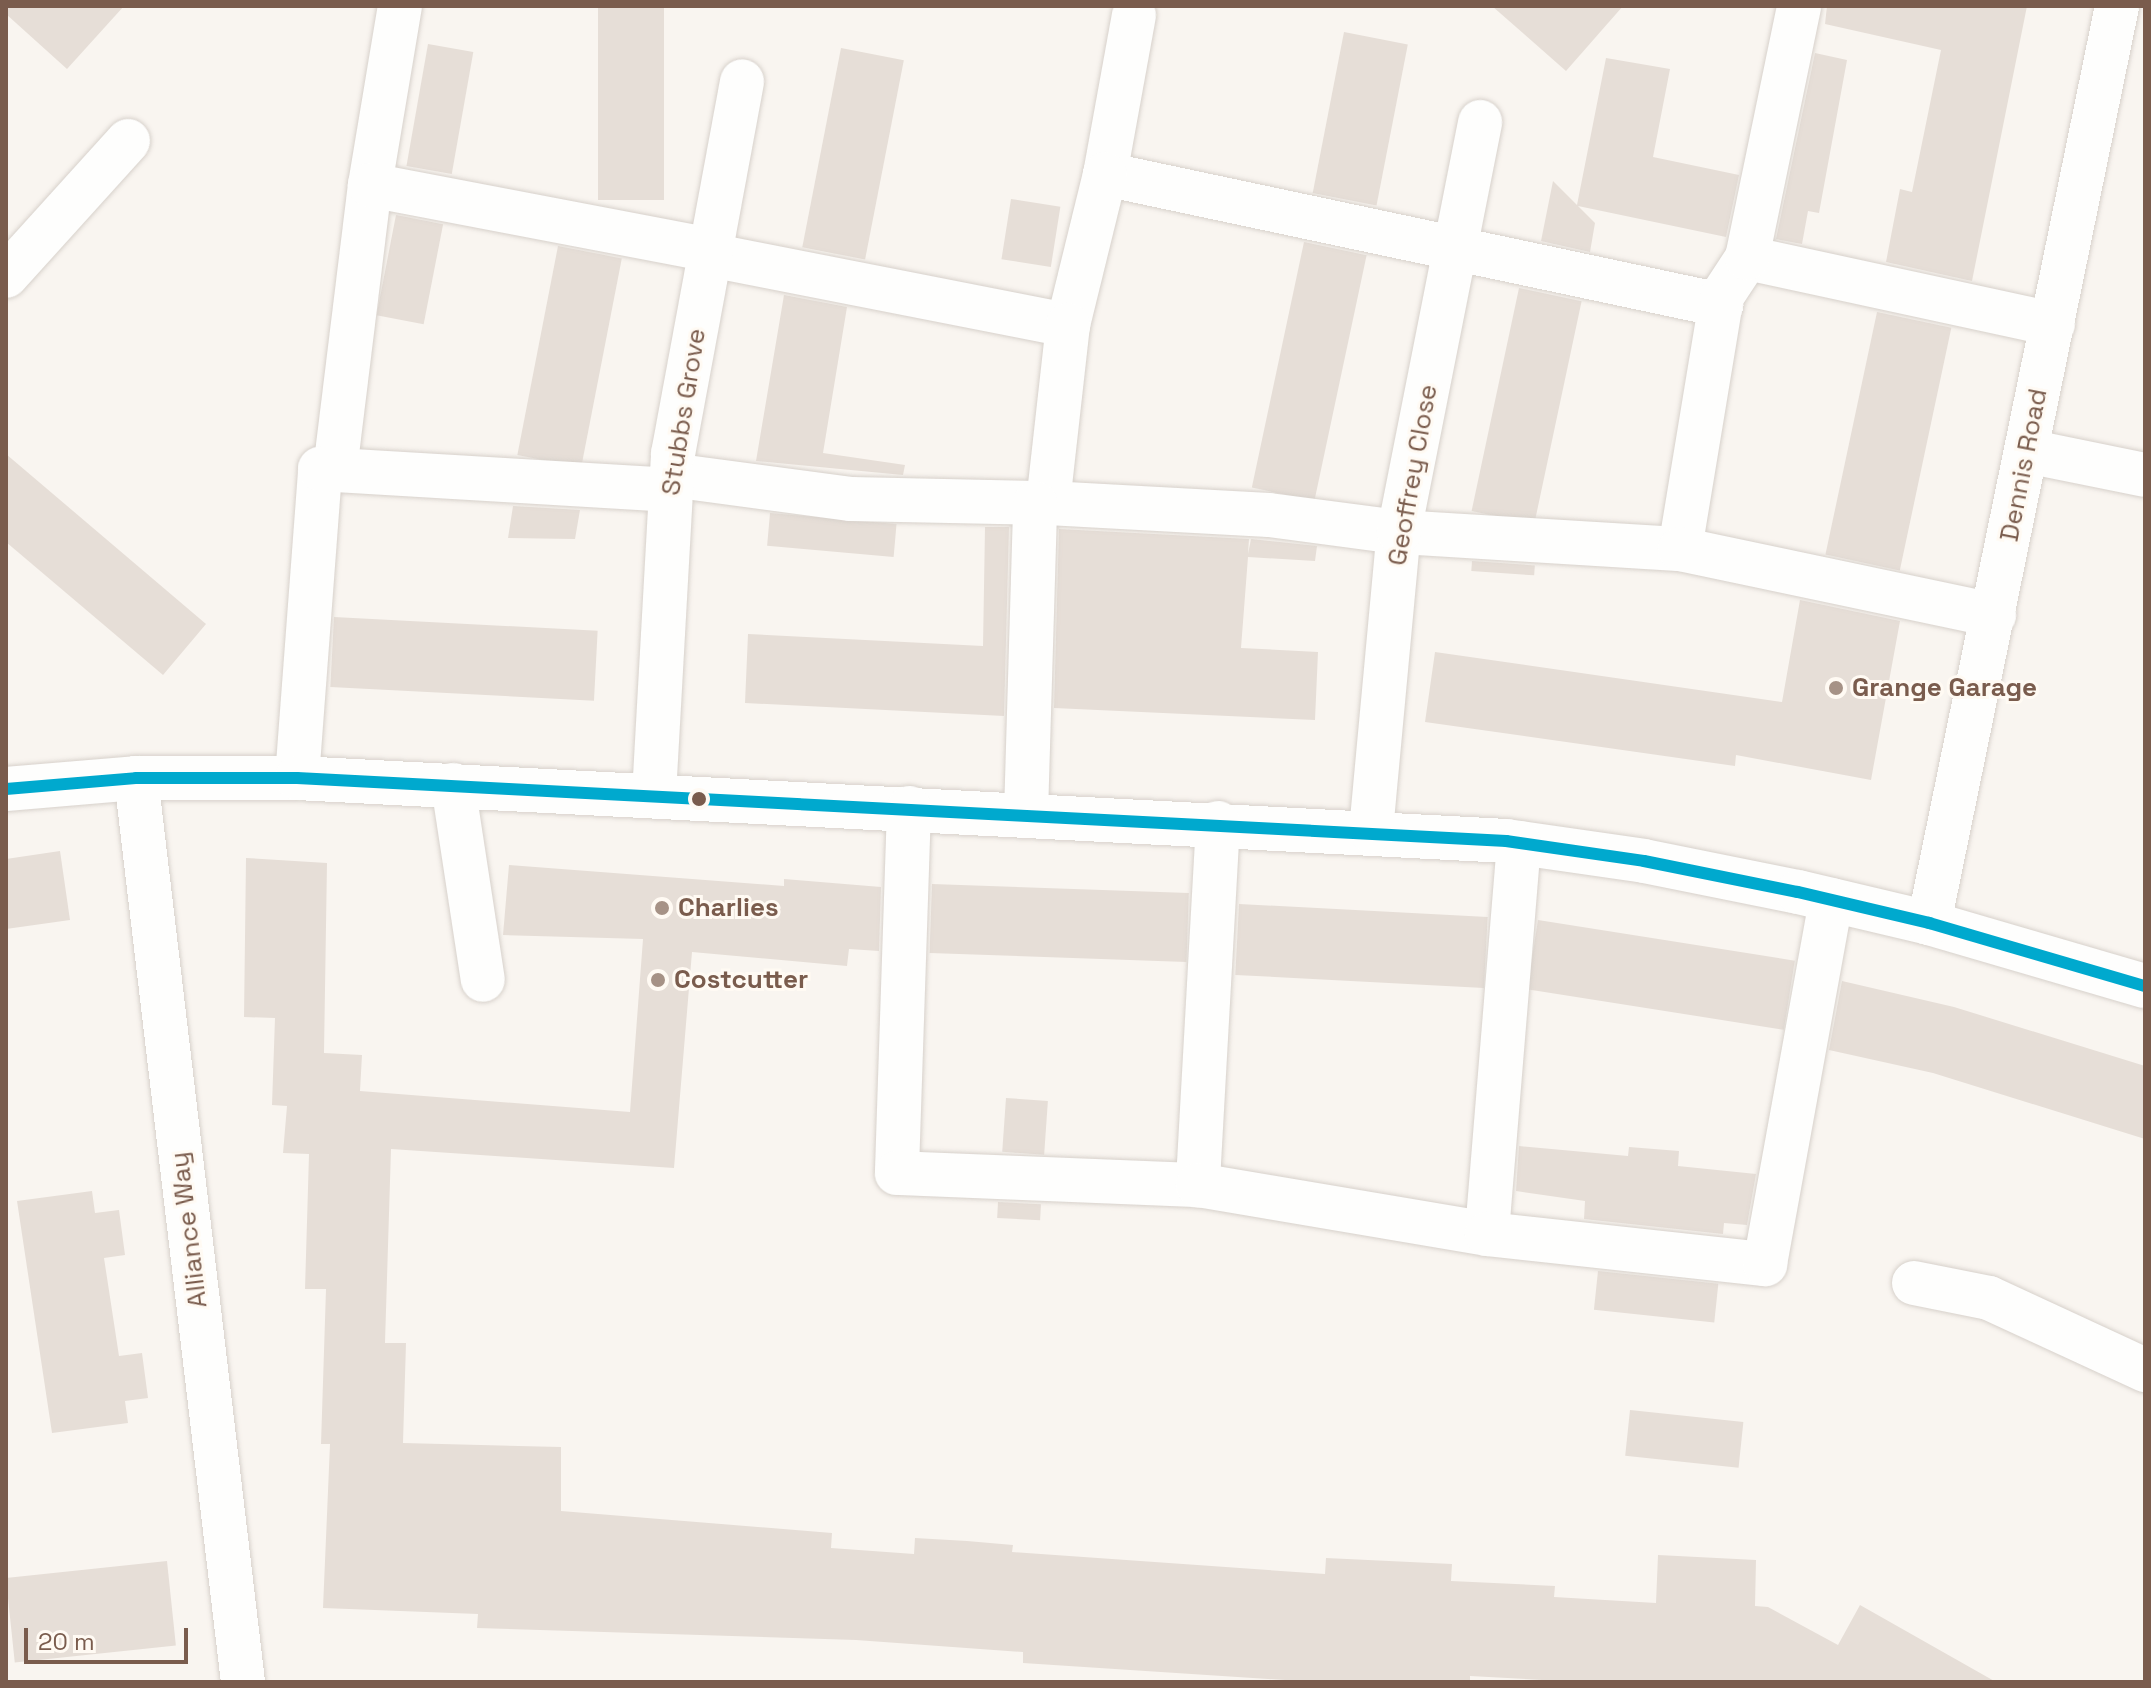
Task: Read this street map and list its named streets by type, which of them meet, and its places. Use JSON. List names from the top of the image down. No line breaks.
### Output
{"streets":{"street":["Stubbs Grove","Dennis Road","Geoffrey Close","Alliance Way"]},"places":["Grange Garage","Charlies","Costcutter"],"scale_bar":"20 m"}
